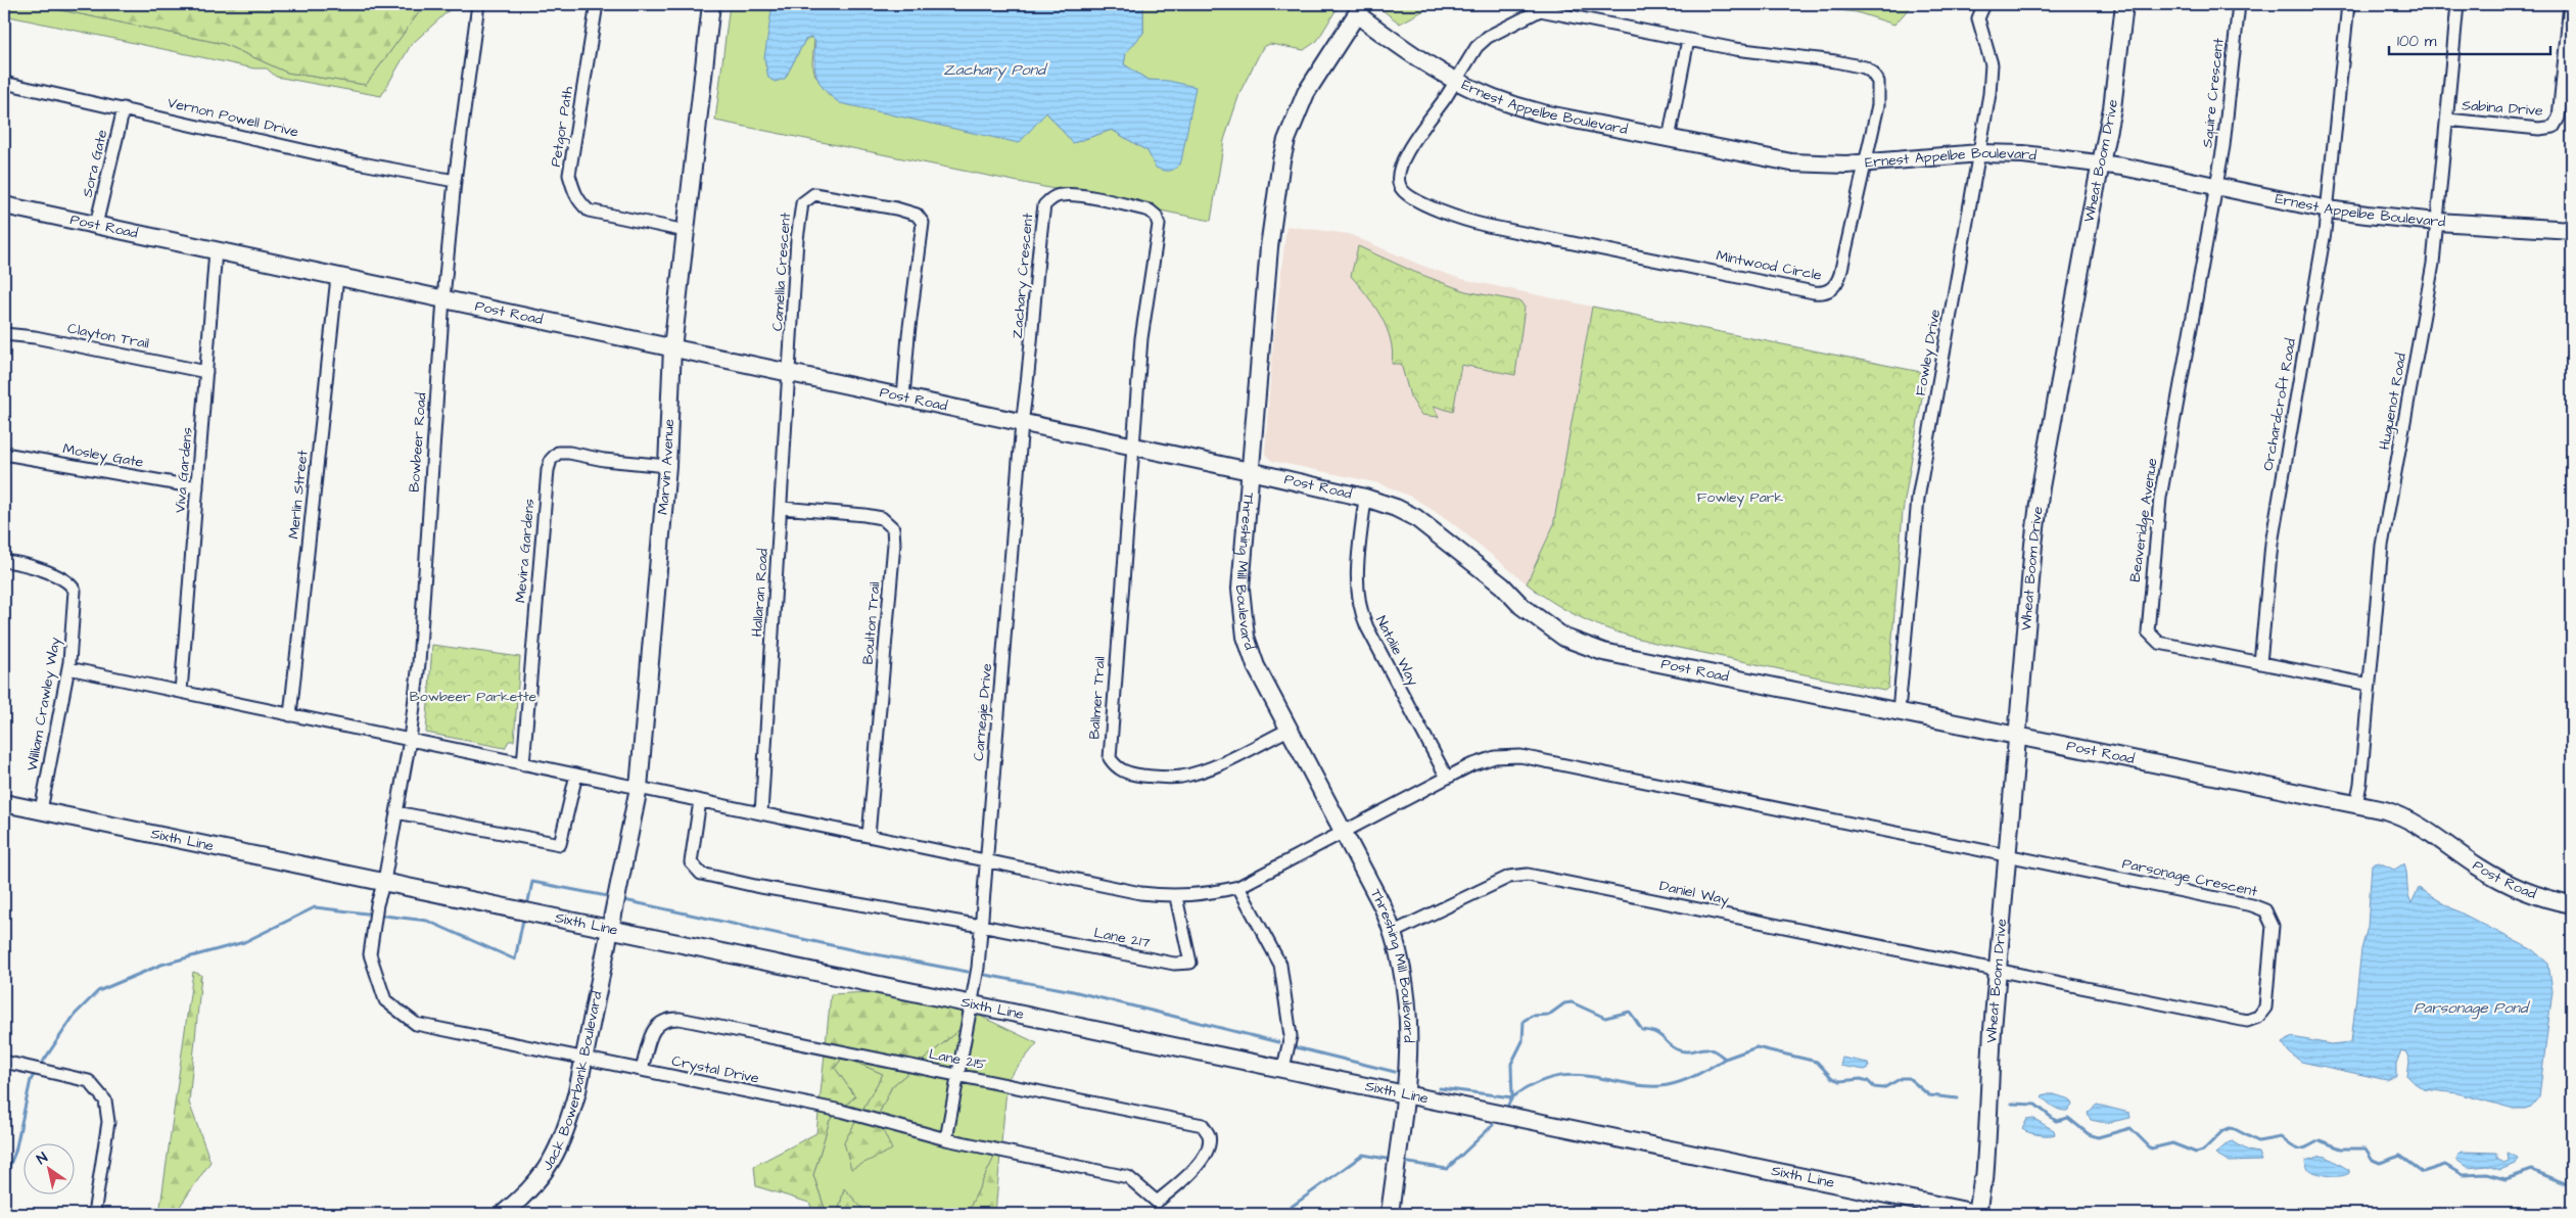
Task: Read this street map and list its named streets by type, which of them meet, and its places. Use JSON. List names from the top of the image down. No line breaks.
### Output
{"streets":{"street":["Squire Crescent","Ernest Appelbe Boulevard","Sabina Drive","Vernon Powell Drive","Petgor Path","Wheat Boom Drive","Sora Gate","Post Road","Mintwood Circle","Camellia Crescent","Zachary Crescent","Clayton Trail","Fowley Drive","Huguenot Road","Orchardcroft Road","Bowbeer Road","Mosley Gate","Marvin Avenue","Viva Gardens","Merlin Street","Beaveridge Avenue","Mevira Gardens","Threshing Mill Boulevard","Hallaran Road","Boulton Trail","Natalie Way","Ballmer Trail","William Crawley Way","Carnegie Drive","Sixth Line","Parsonage Crescent","Daniel Way","Lane 217","Lane 215","Crystal Drive","Jack Bowerbank Boulevard"]},"crossings":[["Squire Crescent","Ernest Appelbe Boulevard"],["Squire Crescent","Beaveridge Avenue"],["Ernest Appelbe Boulevard","Wheat Boom Drive"],["Ernest Appelbe Boulevard","Mintwood Circle"],["Ernest Appelbe Boulevard","Fowley Drive"],["Ernest Appelbe Boulevard","Huguenot Road"],["Ernest Appelbe Boulevard","Orchardcroft Road"],["Ernest Appelbe Boulevard","Beaveridge Avenue"],["Ernest Appelbe Boulevard","Threshing Mill Boulevard"],["Sabina Drive","Huguenot Road"],["Vernon Powell Drive","Sora Gate"],["Vernon Powell Drive","Bowbeer Road"],["Petgor Path","Marvin Avenue"],["Wheat Boom Drive","Post Road"],["Wheat Boom Drive","Sixth Line"],["Wheat Boom Drive","Parsonage Crescent"],["Wheat Boom Drive","Daniel Way"],["Sora Gate","Post Road"],["Post Road","Camellia Crescent"],["Post Road","Zachary Crescent"],["Post Road","Fowley Drive"],["Post Road","Huguenot Road"],["Post Road","Bowbeer Road"],["Post Road","Marvin Avenue"],["Post Road","Viva Gardens"],["Post Road","Merlin Street"],["Post Road","Threshing Mill Boulevard"],["Post Road","Hallaran Road"],["Post Road","Natalie Way"],["Post Road","Ballmer Trail"],["Post Road","Carnegie Drive"],["Camellia Crescent","Hallaran Road"],["Zachary Crescent","Ballmer Trail"],["Zachary Crescent","Carnegie Drive"],["Clayton Trail","Viva Gardens"],["Huguenot Road","Beaveridge Avenue"],["Orchardcroft Road","Beaveridge Avenue"],["Bowbeer Road","Sixth Line"],["Bowbeer Road","Crystal Drive"],["Mosley Gate","Viva Gardens"],["Marvin Avenue","Mevira Gardens"],["Marvin Avenue","Sixth Line"],["Marvin Avenue","Jack Bowerbank Boulevard"],["Threshing Mill Boulevard","Ballmer Trail"],["Threshing Mill Boulevard","Sixth Line"],["Threshing Mill Boulevard","Daniel Way"],["Hallaran Road","Boulton Trail"],["William Crawley Way","Sixth Line"],["Carnegie Drive","Sixth Line"],["Carnegie Drive","Lane 217"],["Carnegie Drive","Lane 215"],["Carnegie Drive","Crystal Drive"],["Sixth Line","Crystal Drive"],["Sixth Line","Jack Bowerbank Boulevard"],["Parsonage Crescent","Daniel Way"],["Lane 215","Crystal Drive"],["Crystal Drive","Jack Bowerbank Boulevard"]],"water":["Zachary Pond","Parsonage Pond"],"parks":["Fowley Park","Bowbeer Parkette"],"scale_bar":"100 m","north":"top left"}
